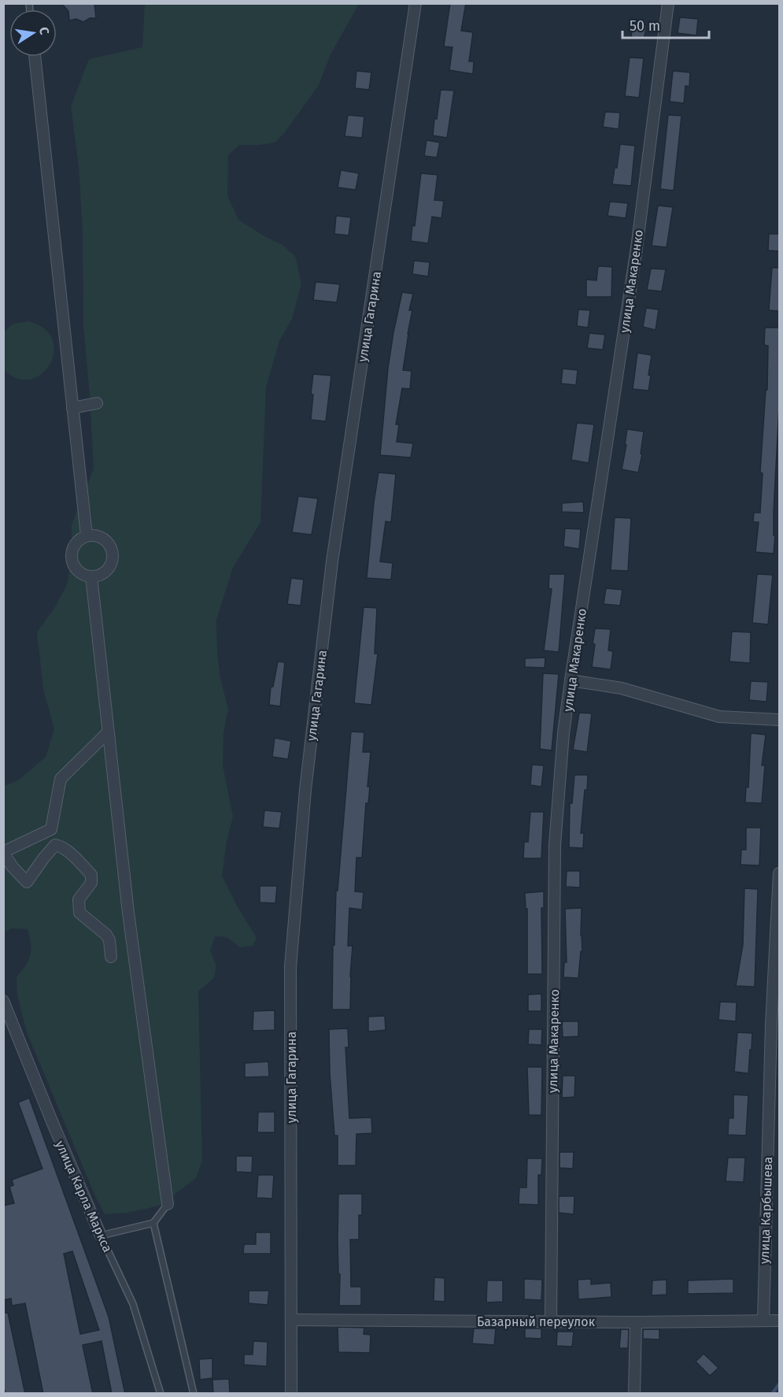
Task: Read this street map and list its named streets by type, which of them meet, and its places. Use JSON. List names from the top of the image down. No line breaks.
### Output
{"streets":{"street":["улица Макаренко","улица Гагарина","улица Карла Маркса","улица Карбышева","Базарный переулок"]},"crossings":[["улица Макаренко","Базарный переулок"],["улица Гагарина","Базарный переулок"],["улица Карбышева","Базарный переулок"]],"scale_bar":"50 m","north":"right"}
